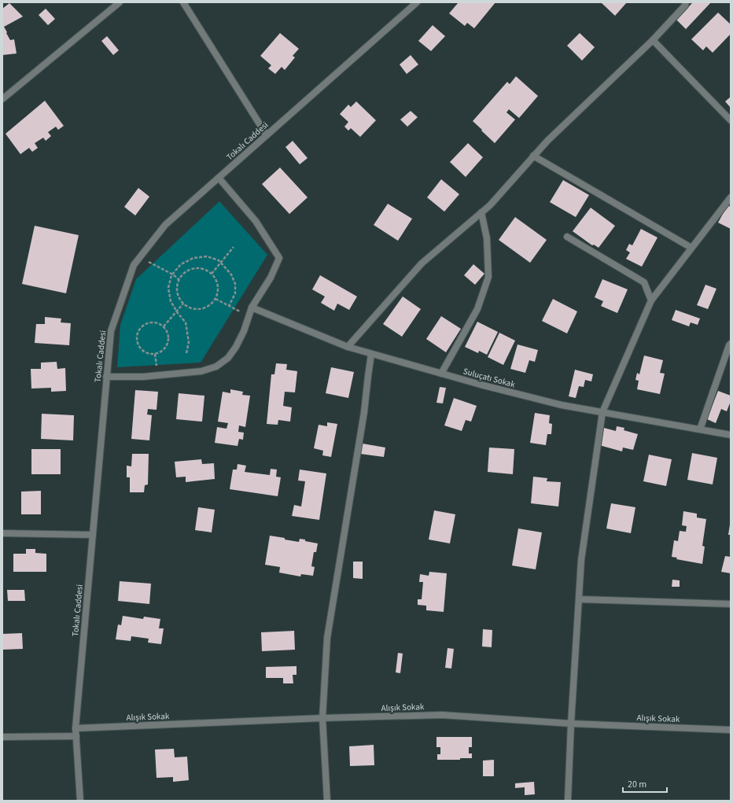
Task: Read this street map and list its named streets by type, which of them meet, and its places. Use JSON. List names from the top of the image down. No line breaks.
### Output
{"streets":{"street":["Tokalı Caddesi","Suluçatı Sokak","Alışık Sokak"]},"crossings":[["Tokalı Caddesi","Alışık Sokak"]],"scale_bar":"20 m"}
